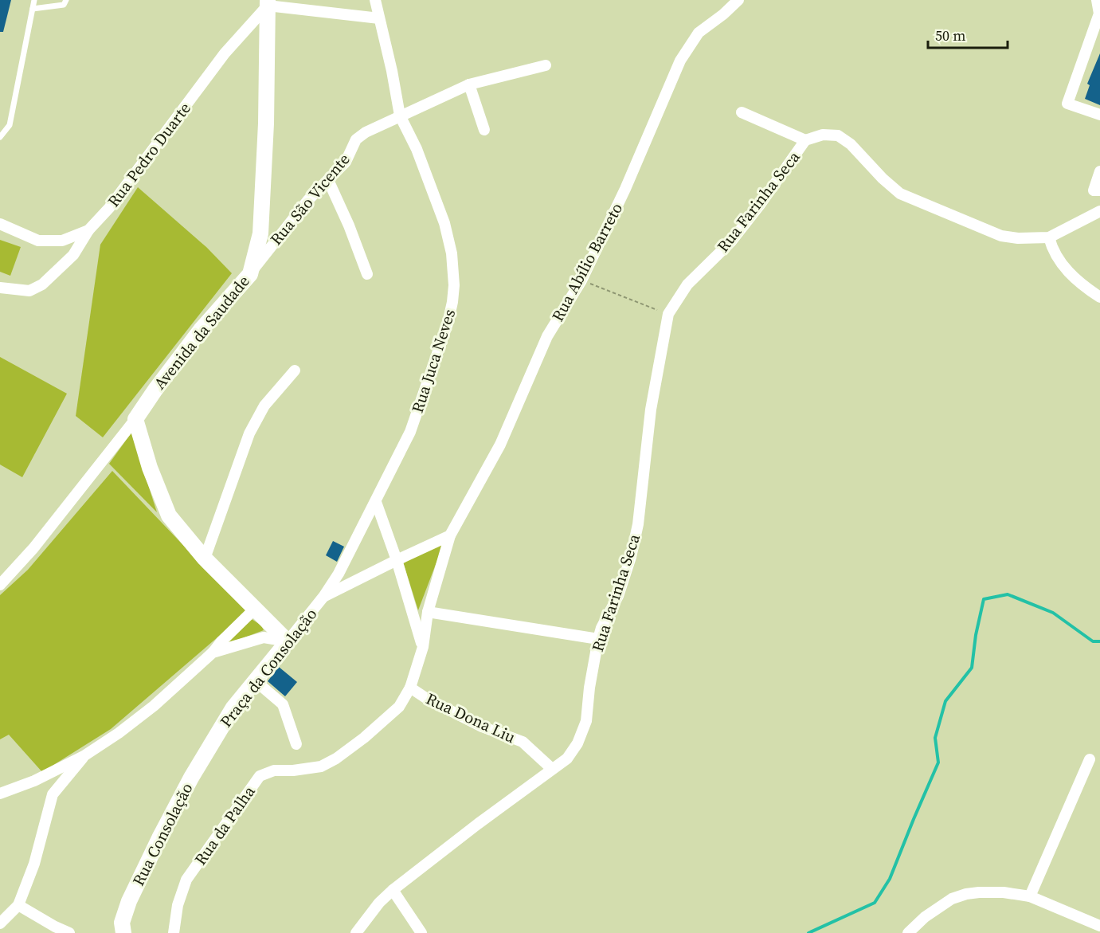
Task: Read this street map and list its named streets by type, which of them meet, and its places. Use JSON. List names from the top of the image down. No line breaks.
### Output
{"streets":{"street":["Rua Pedro Duarte","Rua São Vicente","Rua Farinha Seca","Rua Abílio Barreto","Avenida da Saudade","Rua Juca Neves","Praça da Consolação","Rua Dona Liu","Rua da Palha","Rua Consolação"]},"crossings":[["Rua Pedro Duarte","Avenida da Saudade"],["Rua São Vicente","Avenida da Saudade"],["Rua São Vicente","Rua Juca Neves"],["Rua Farinha Seca","Rua Dona Liu"],["Rua Abílio Barreto","Rua da Palha"],["Rua Juca Neves","Praça da Consolação"],["Praça da Consolação","Rua Consolação"],["Rua Dona Liu","Rua da Palha"]],"scale_bar":"50 m"}
